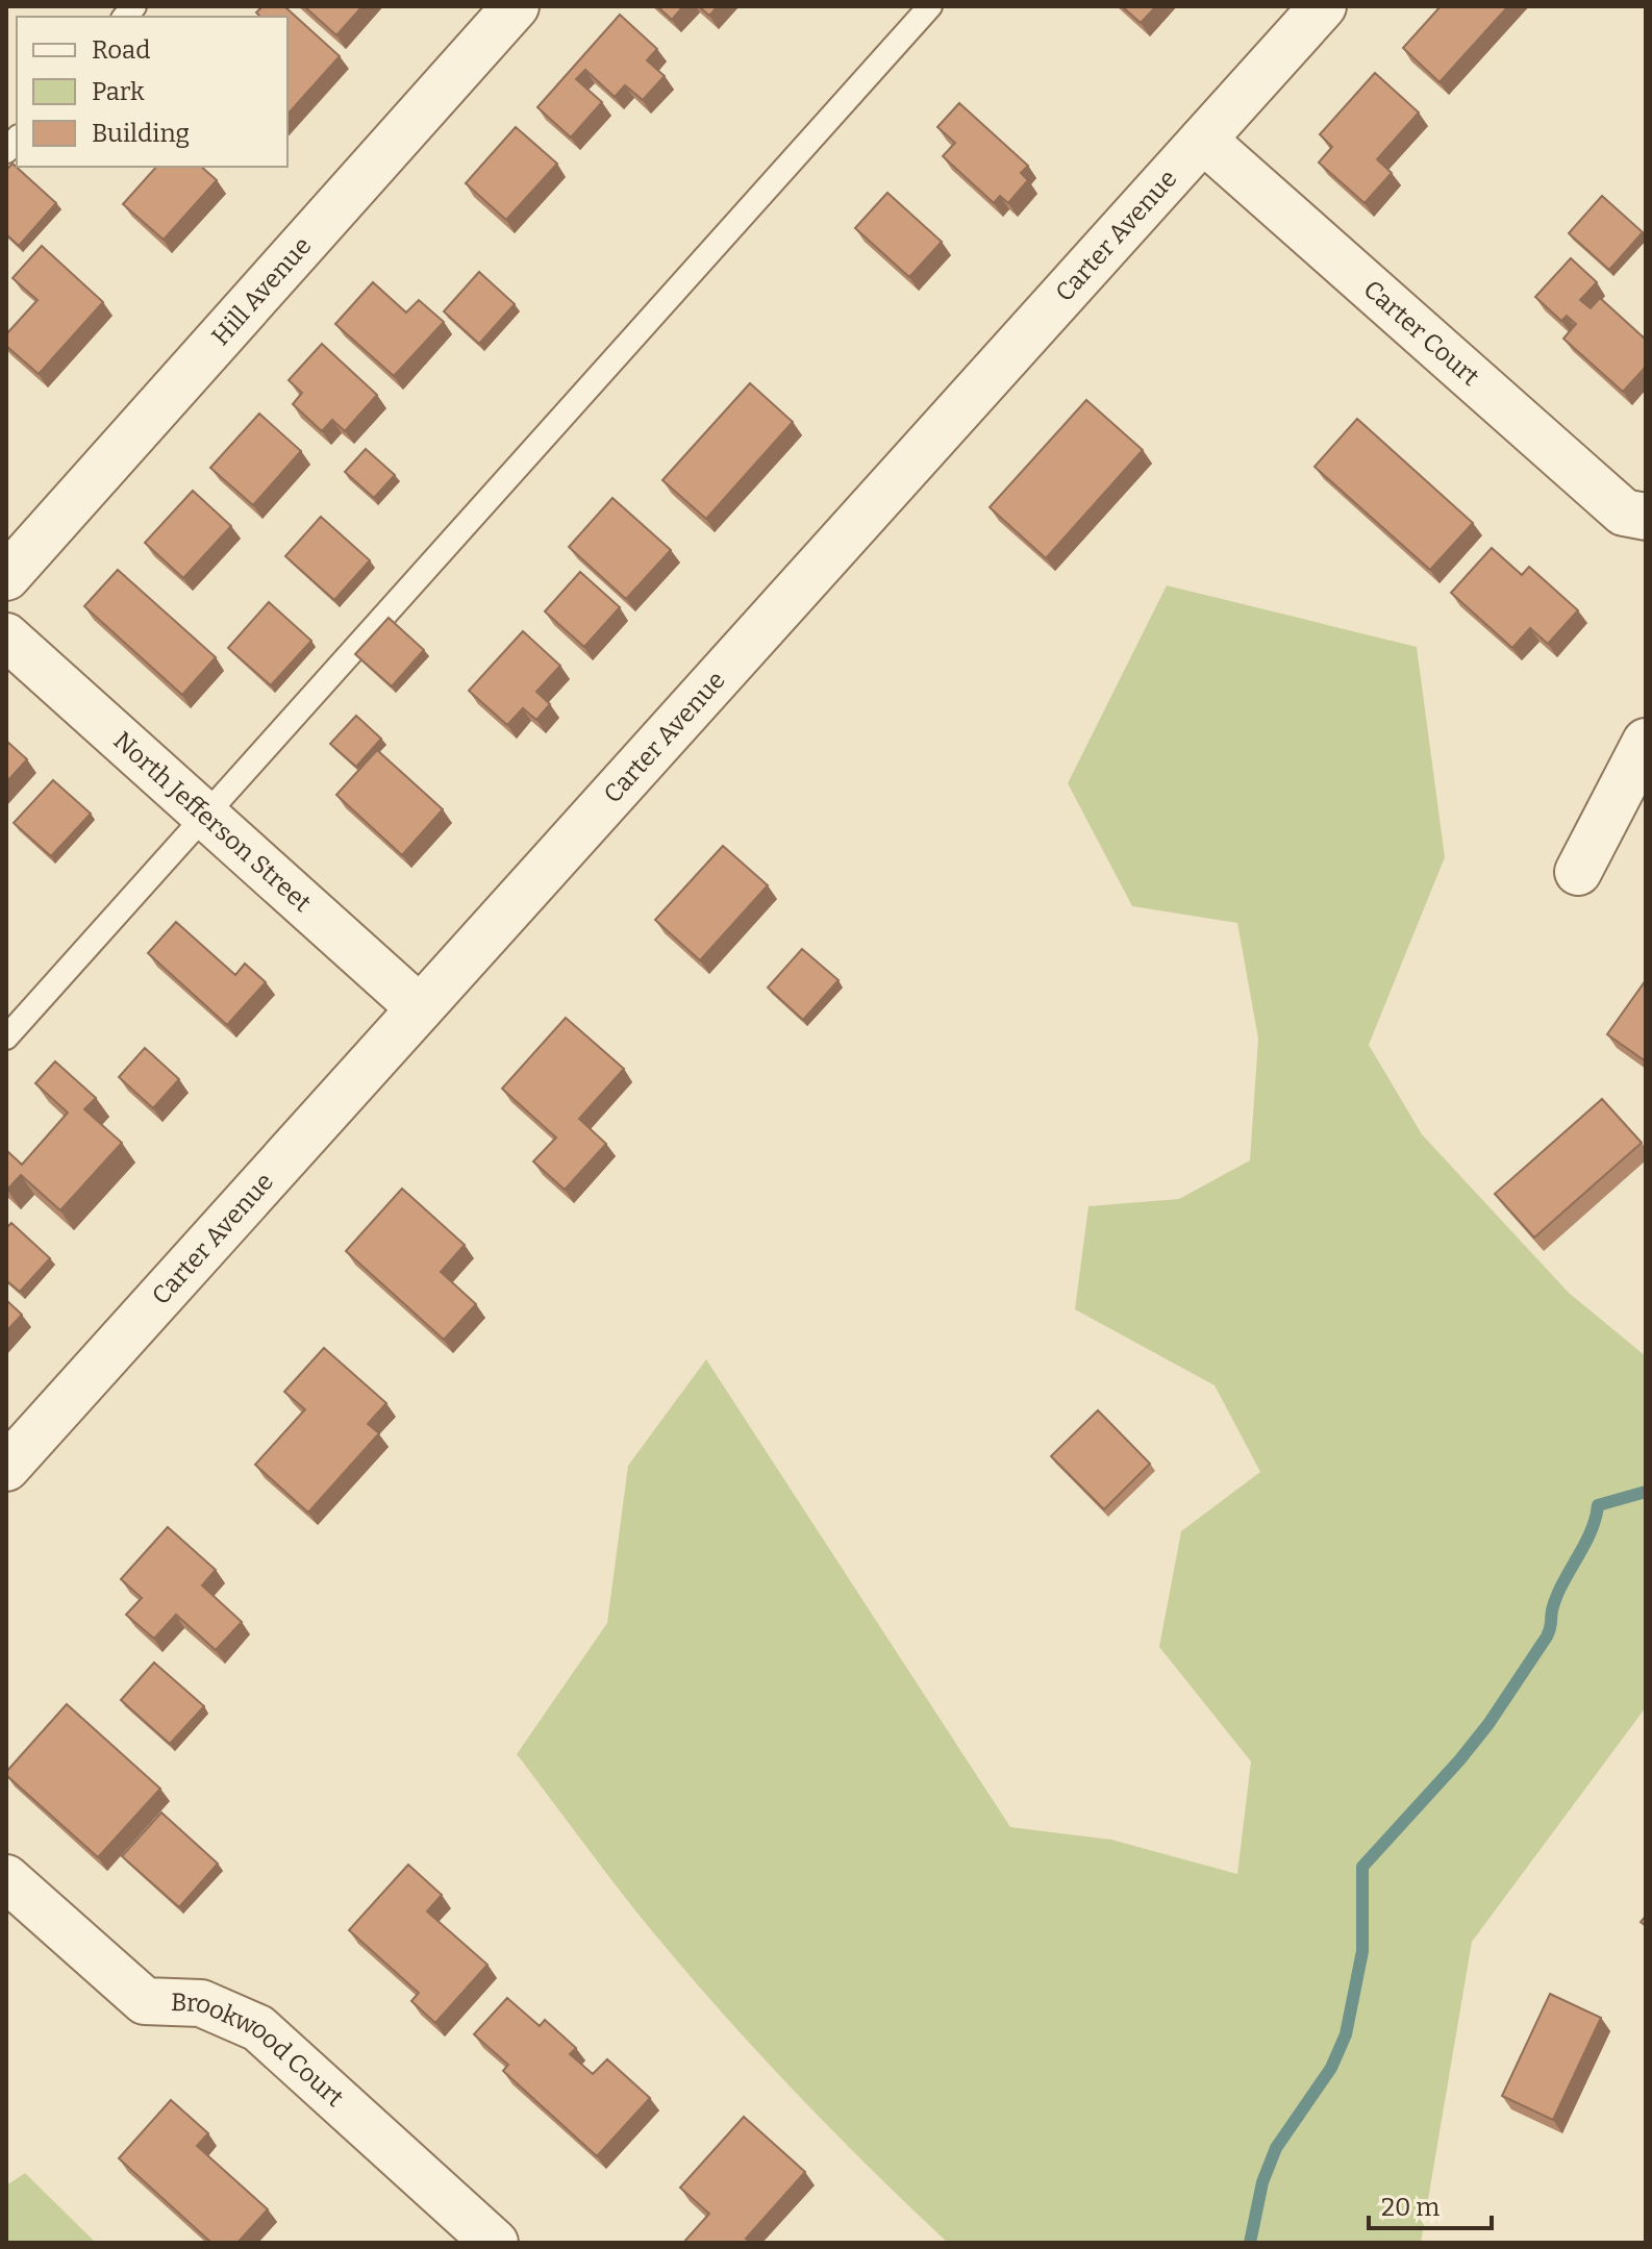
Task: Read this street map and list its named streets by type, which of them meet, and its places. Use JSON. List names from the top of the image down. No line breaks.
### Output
{"streets":{"street":["Carter Avenue","Hill Avenue","Carter Court","North Jefferson Street","Brookwood Court"]},"crossings":[["Carter Avenue","Carter Court"],["Carter Avenue","North Jefferson Street"]],"legend":["Road","Park","Building"],"scale_bar":"20 m"}
